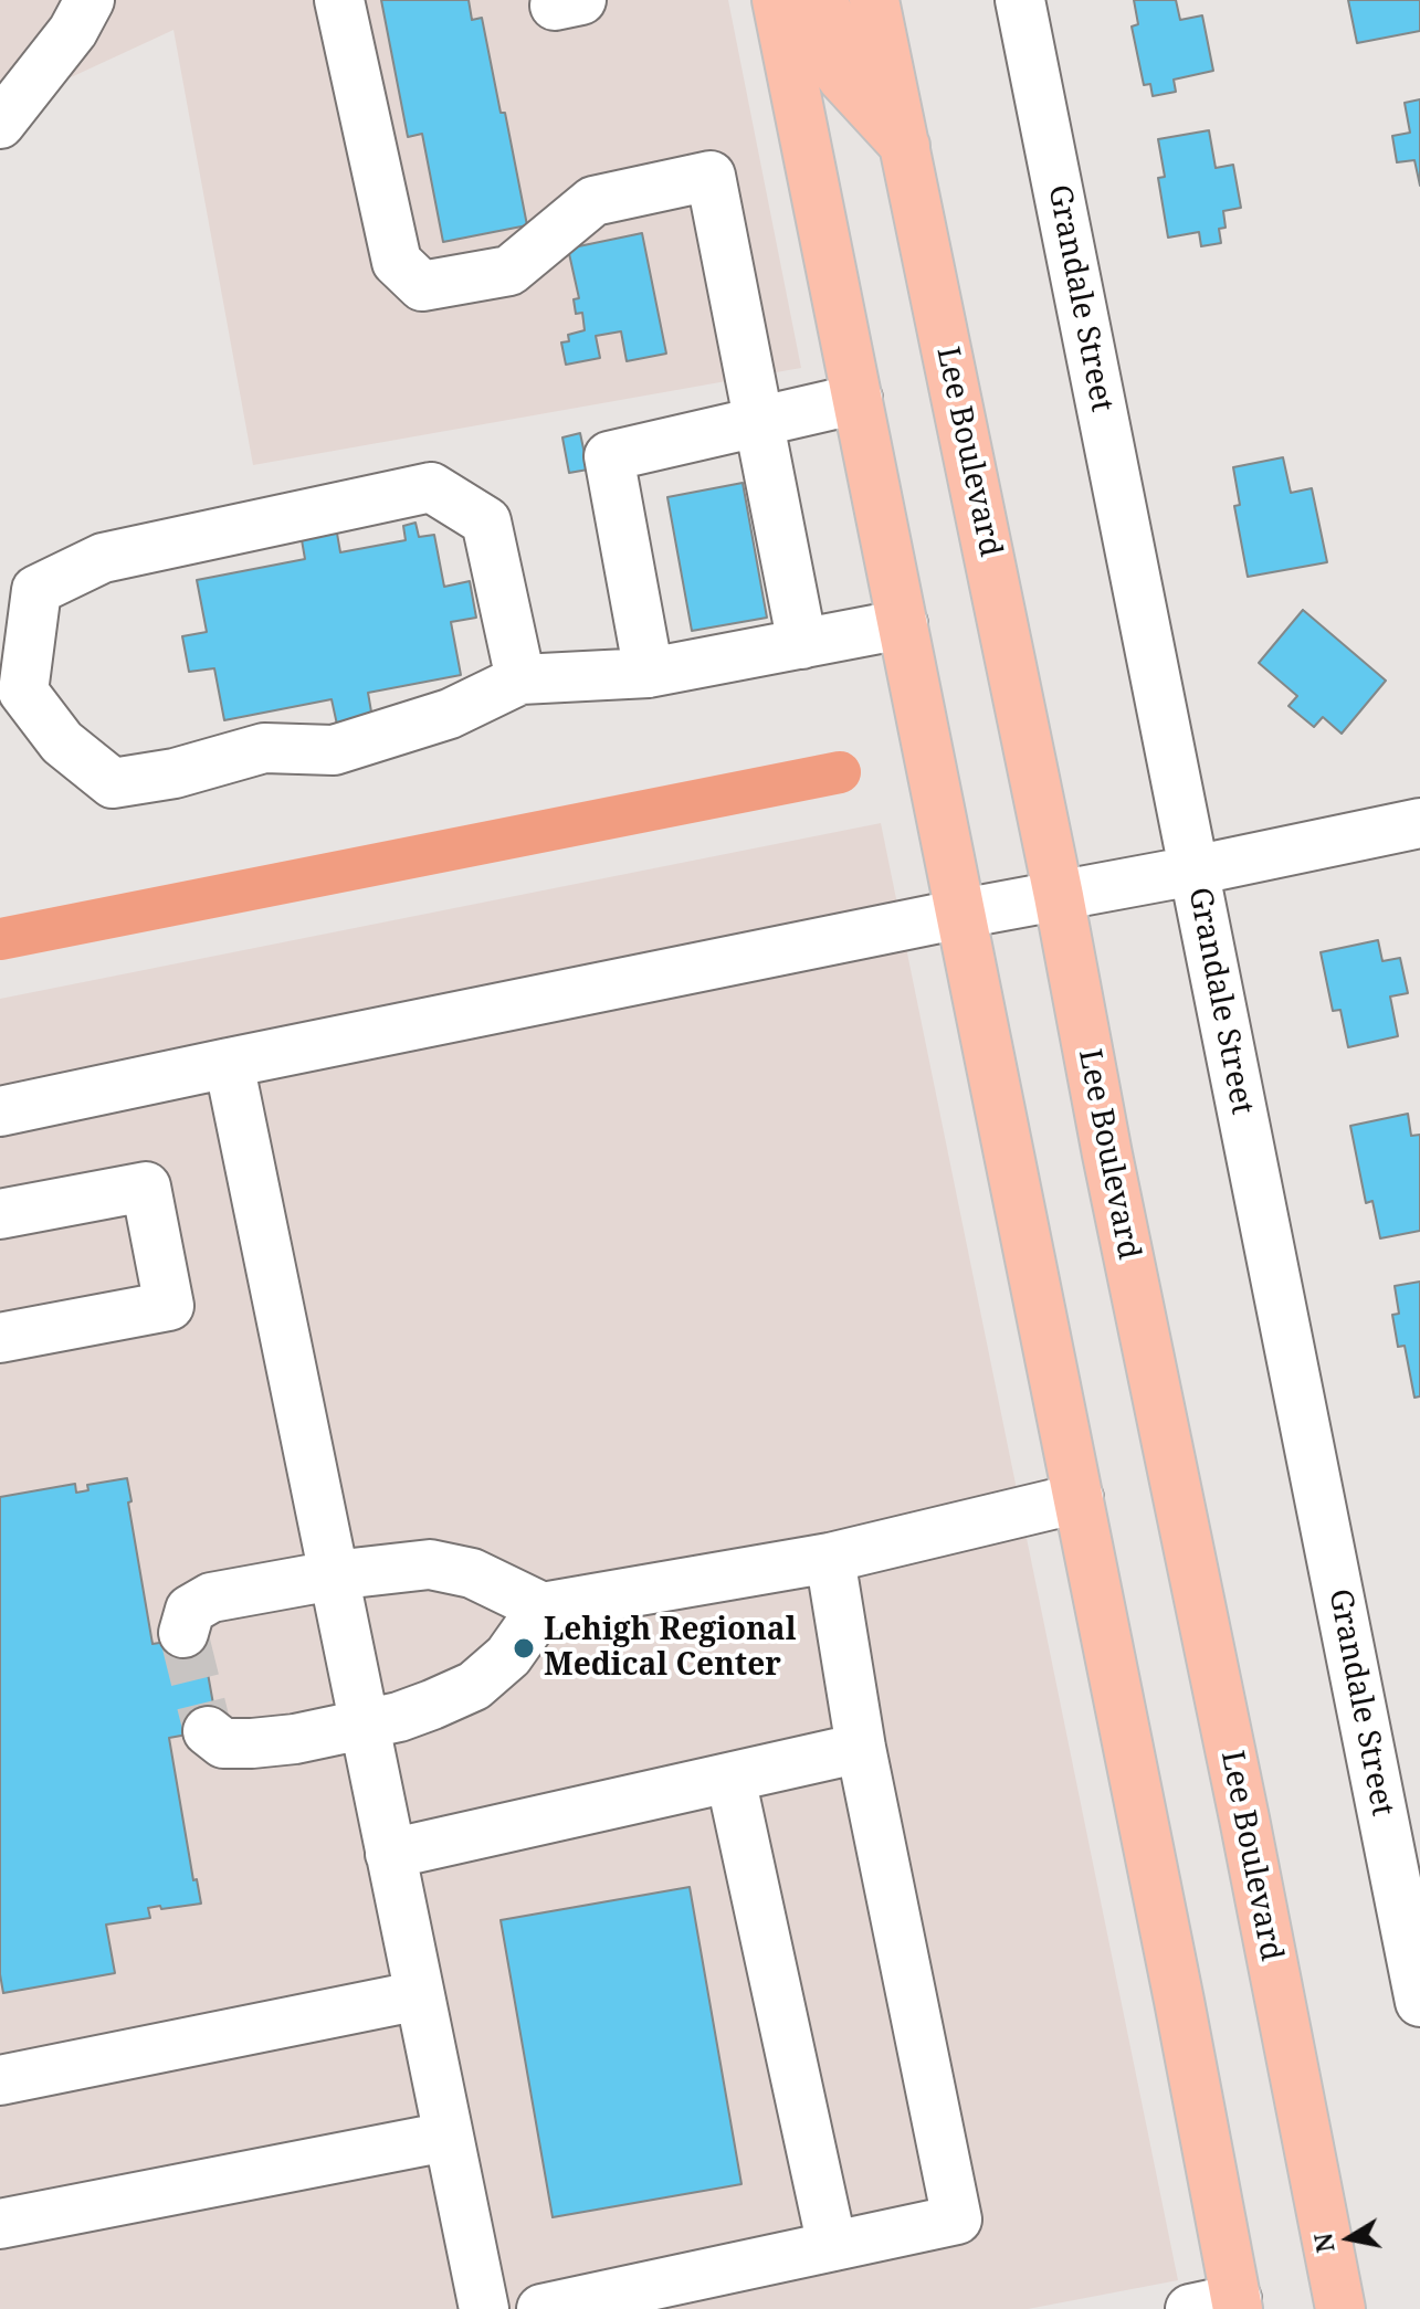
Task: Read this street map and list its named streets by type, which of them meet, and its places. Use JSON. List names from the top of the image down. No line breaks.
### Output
{"streets":{"main road":["Lee Boulevard"],"street":["Grandale Street"]},"places":["Lehigh Regional Medical Center"],"north":"left"}
